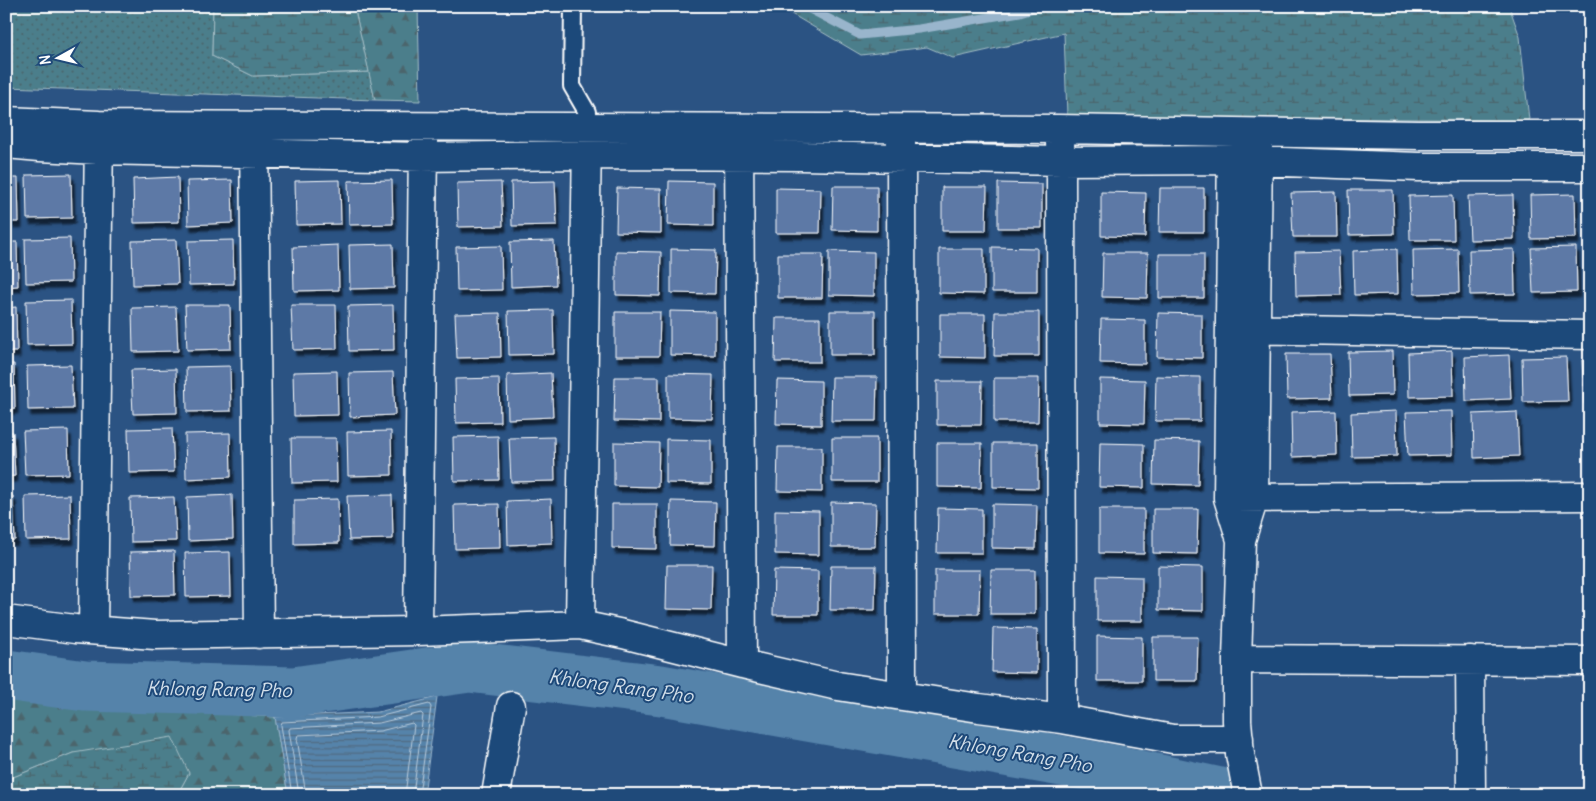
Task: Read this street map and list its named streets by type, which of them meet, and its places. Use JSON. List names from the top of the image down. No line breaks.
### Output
{"water":["Khlong Rang Pho"],"north":"left"}
